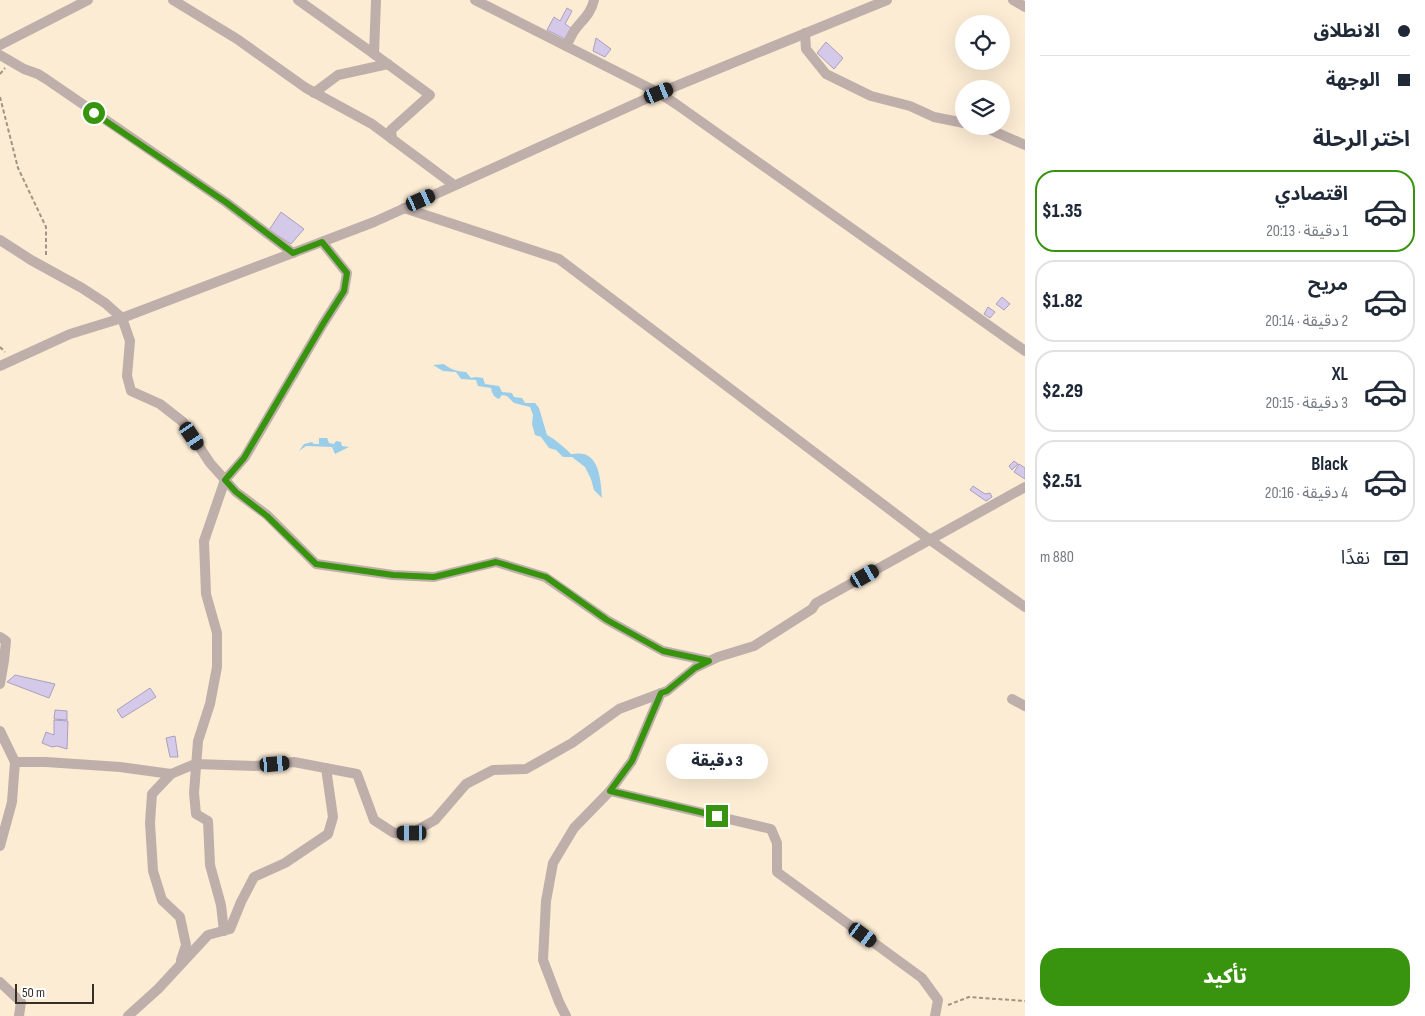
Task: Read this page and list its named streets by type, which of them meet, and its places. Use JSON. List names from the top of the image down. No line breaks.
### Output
{"scale_bar":"50 m","page":{"banner":["الانطلاق","الوجهة"],"heading":"اختر الرحلة","list":[{"name":"اقتصادي","note":"1 دقيقة · 20:13","value":"$1.35"},{"name":"مريح","note":"2 دقيقة · 20:14","value":"$1.82"},{"name":"XL","note":"3 دقيقة · 20:15","value":"$2.29"},{"name":"Black","note":"4 دقيقة · 20:16","value":"$2.51"}],"pay":["نقدًا","880 m"],"bubble":"3 دقيقة","buttons":"تأكيد","scale":"50 m"}}
